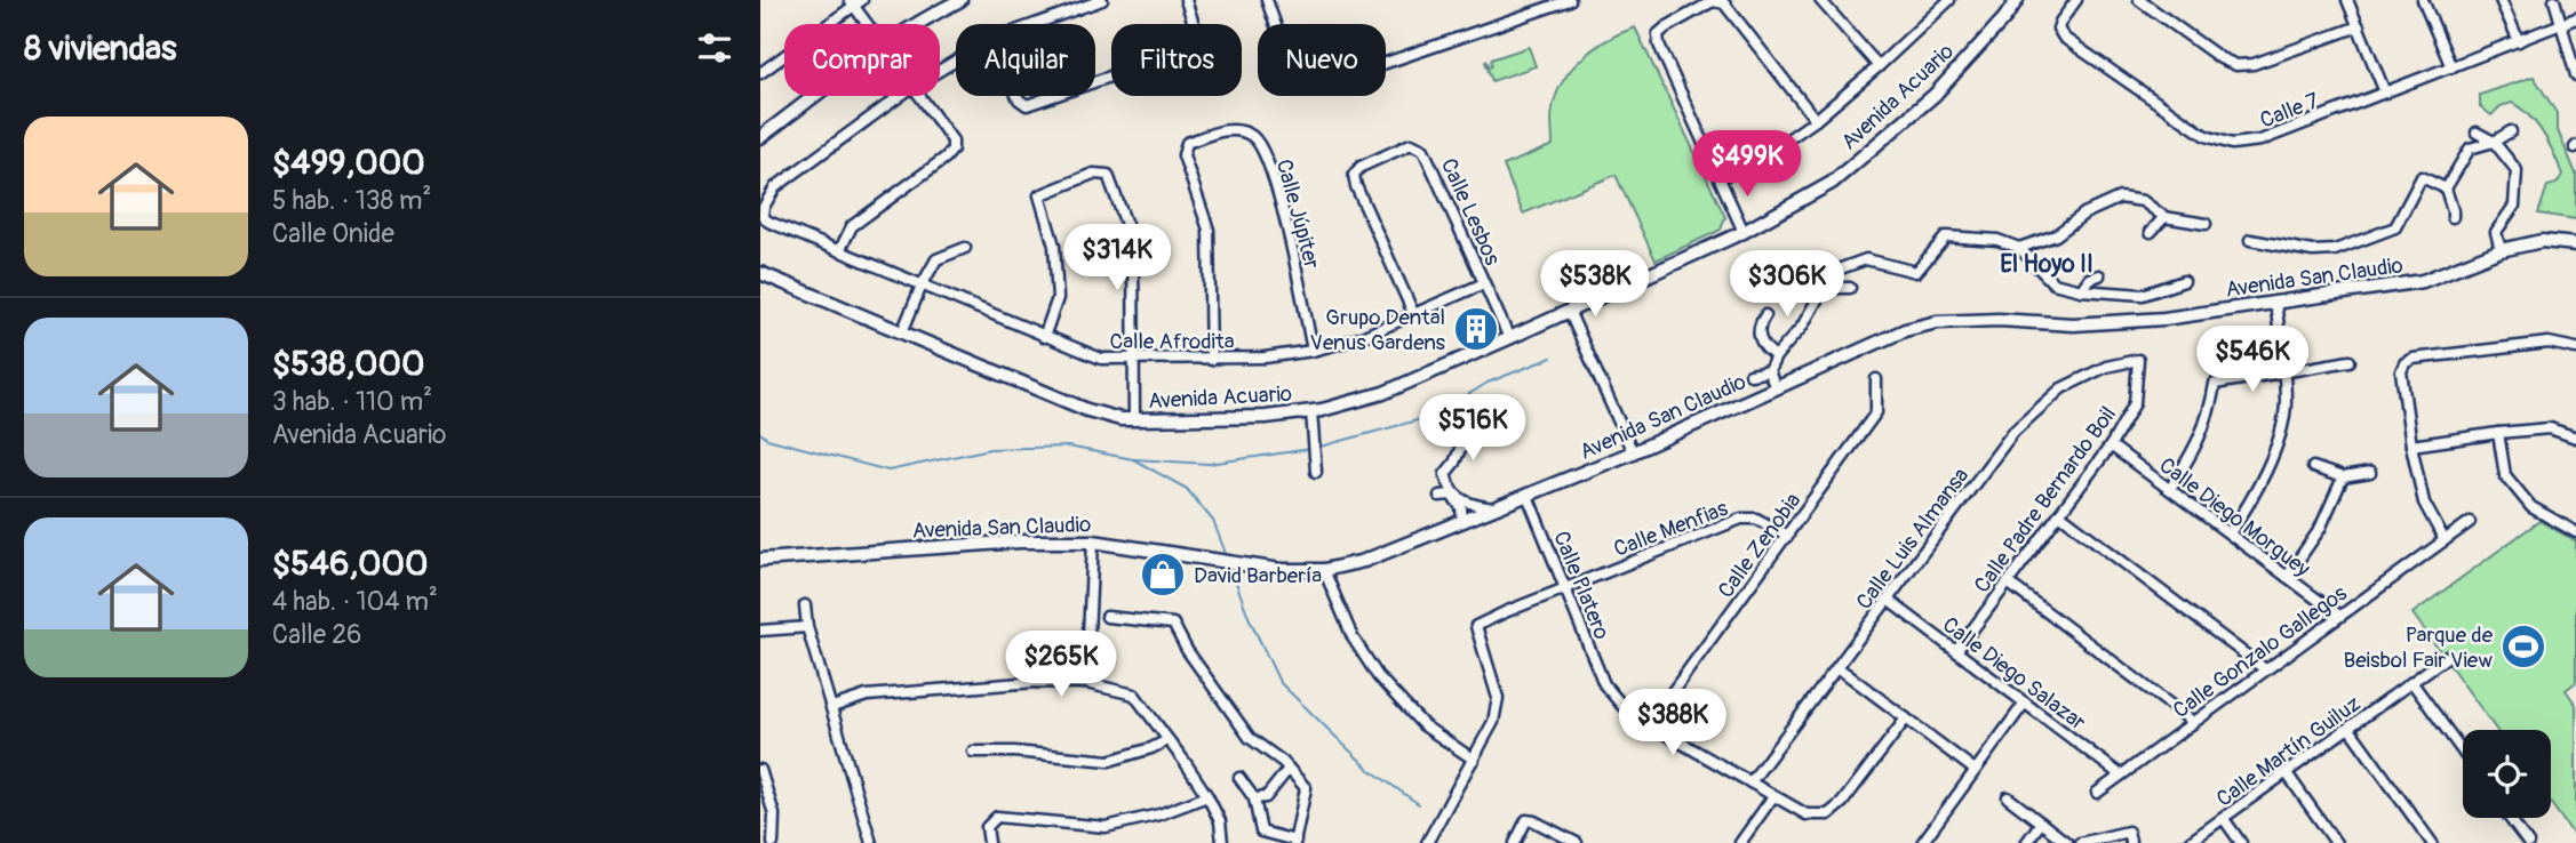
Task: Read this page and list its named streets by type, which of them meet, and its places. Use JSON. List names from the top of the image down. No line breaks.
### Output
{"streets":{"street":["Avenida Acuario","Calle 7","Calle Lesbos","Calle Júpiter","Avenida San Claudio","Calle Afrodita","Calle Padre Bernardo Boil","Calle Diego Morguey","Calle Menfias","Calle Luis Almansa","Calle Zenobia","Calle Platero","Calle Gonzalo Gallegos","Calle Diego Salazar","Calle Martín Guiluz"]},"crossings":[["Avenida Acuario","Calle Lesbos"],["Calle Lesbos","Calle Afrodita"],["Calle Júpiter","Calle Afrodita"],["Avenida San Claudio","Calle Platero"],["Calle Padre Bernardo Boil","Calle Diego Morguey"],["Calle Padre Bernardo Boil","Calle Luis Almansa"],["Calle Padre Bernardo Boil","Calle Diego Salazar"],["Calle Diego Morguey","Calle Gonzalo Gallegos"],["Calle Menfias","Calle Zenobia"],["Calle Menfias","Calle Platero"],["Calle Luis Almansa","Calle Platero"],["Calle Luis Almansa","Calle Diego Salazar"],["Calle Zenobia","Calle Platero"],["Calle Gonzalo Gallegos","Calle Diego Salazar"]],"districts":["El Hoyo II"],"places":{"building":["Grupo Dental Venus Gardens"],"shop":["David Barbería"],"sports":["Parque de Beisbol Fair View"]},"page":{"heading":"8 viviendas","chip":["Comprar","Alquilar","Filtros","Nuevo"],"list":[{"name":"$499,000","note":"5 hab. · 138 m² · Calle Onide"},{"name":"$538,000","note":"3 hab. · 110 m² · Avenida Acuario"},{"name":"$546,000","note":"4 hab. · 104 m² · Calle 26"}],"price":["$499K","$314K","$538K","$306K","$546K","$516K","$265K","$388K"]}}
